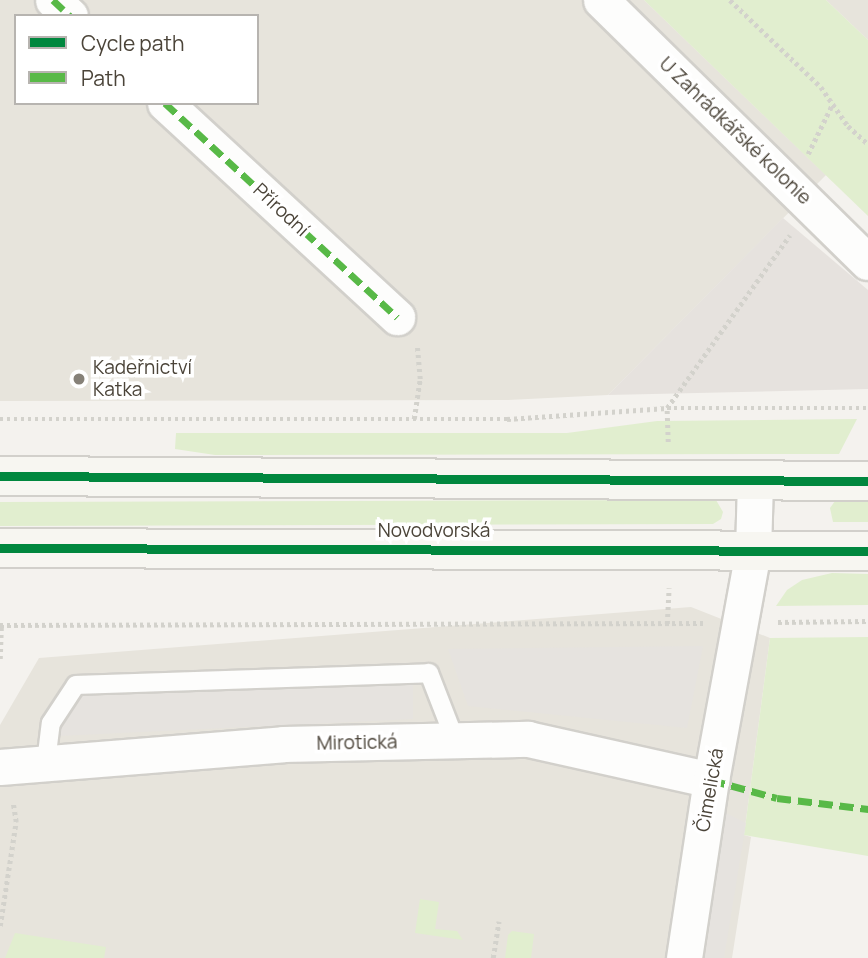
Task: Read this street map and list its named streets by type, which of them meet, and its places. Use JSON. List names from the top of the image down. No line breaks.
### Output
{"streets":{"main road":["Novodvorská"],"street":["U Zahrádkářské kolonie","Přírodní","Mirotická","Čimelická"]},"crossings":[["Novodvorská","Čimelická"],["Mirotická","Čimelická"]],"places":["Kadeřnictví Katka"],"legend":["Cycle path","Path"]}
